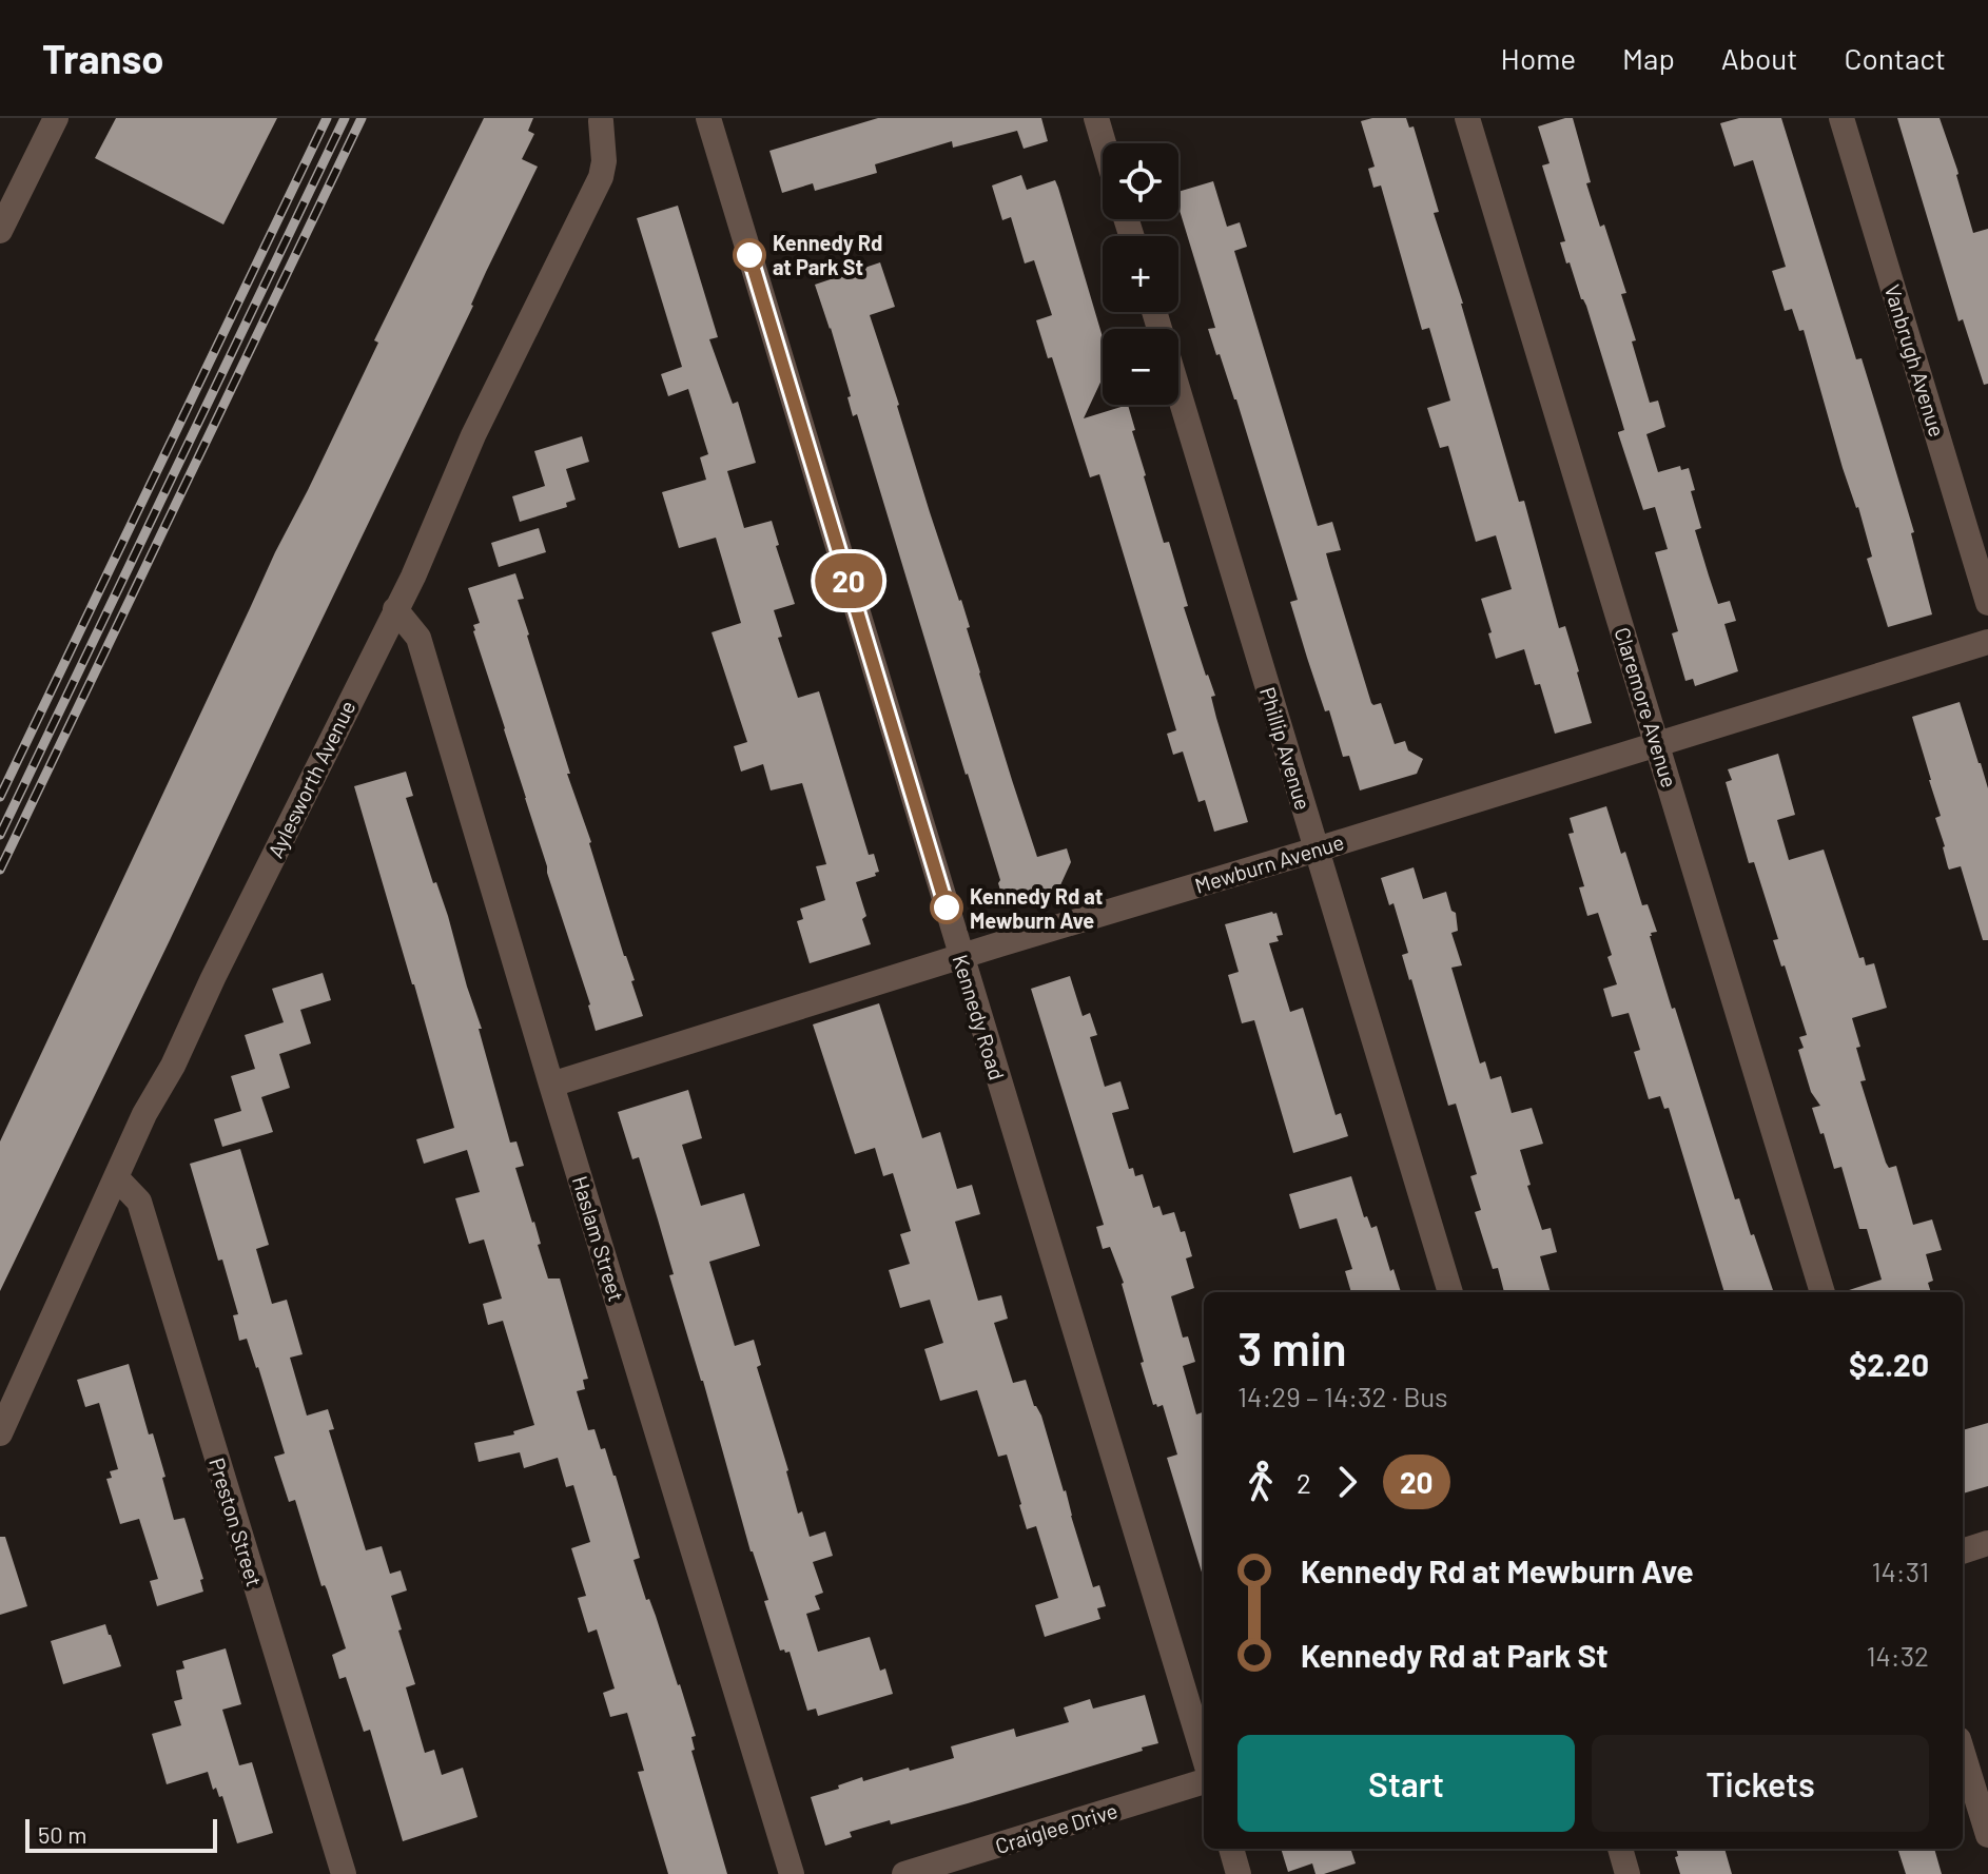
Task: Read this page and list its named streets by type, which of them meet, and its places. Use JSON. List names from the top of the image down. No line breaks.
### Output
{"streets":{"street":["Vanbrugh Avenue","Claremore Avenue","Phillip Avenue","Aylesworth Avenue","Mewburn Avenue","Kennedy Road","Haslam Street","Preston Street","Craiglee Drive"]},"crossings":[["Claremore Avenue","Mewburn Avenue"],["Phillip Avenue","Mewburn Avenue"],["Aylesworth Avenue","Haslam Street"],["Aylesworth Avenue","Preston Street"],["Mewburn Avenue","Kennedy Road"],["Mewburn Avenue","Haslam Street"]],"places":["Kennedy Rd at Park St","Kennedy Rd at Mewburn Ave"],"lines":["bus line 20"],"scale_bar":"50 m","page":{"header":"Transo","nav":["Home","Map","About","Contact"],"on_map":"20","map_buttons":["+","−"],"heading":["3 min","14:29 – 14:32 · Bus","$2.20"],"legs":["2","20"],"list":[{"name":"Kennedy Rd at Mewburn Ave","value":"14:31"},{"name":"Kennedy Rd at Park St","value":"14:32"}],"buttons":["Start","Tickets"],"scale":"50 m"}}
